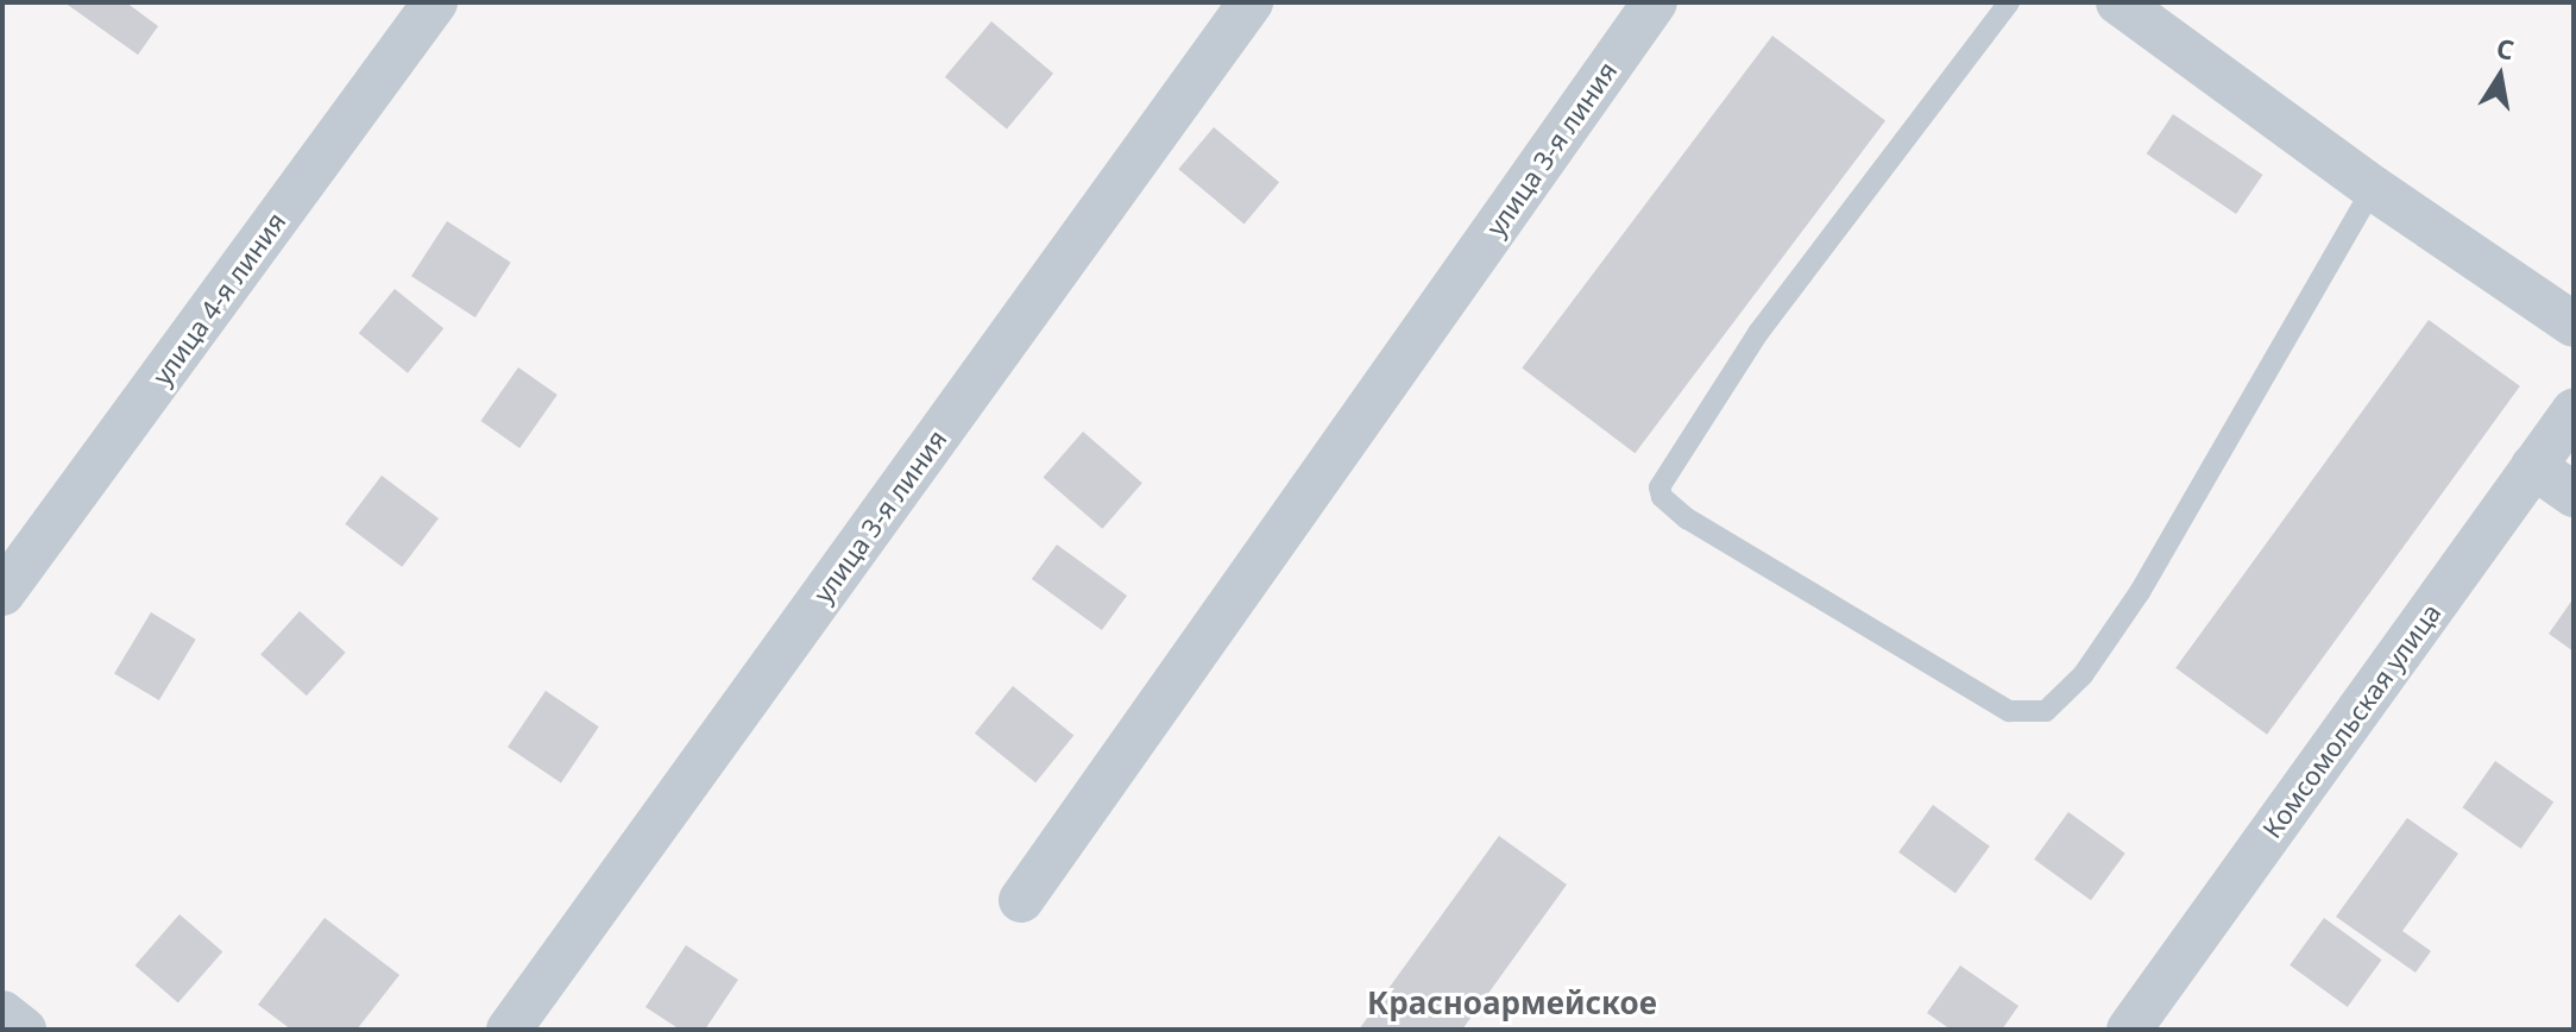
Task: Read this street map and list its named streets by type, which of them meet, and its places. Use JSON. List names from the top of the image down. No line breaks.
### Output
{"streets":{"street":["улица 3-я линия","улица 4-я линия","Комсомольская улица"]},"districts":["Красноармейское"],"north":"top"}
